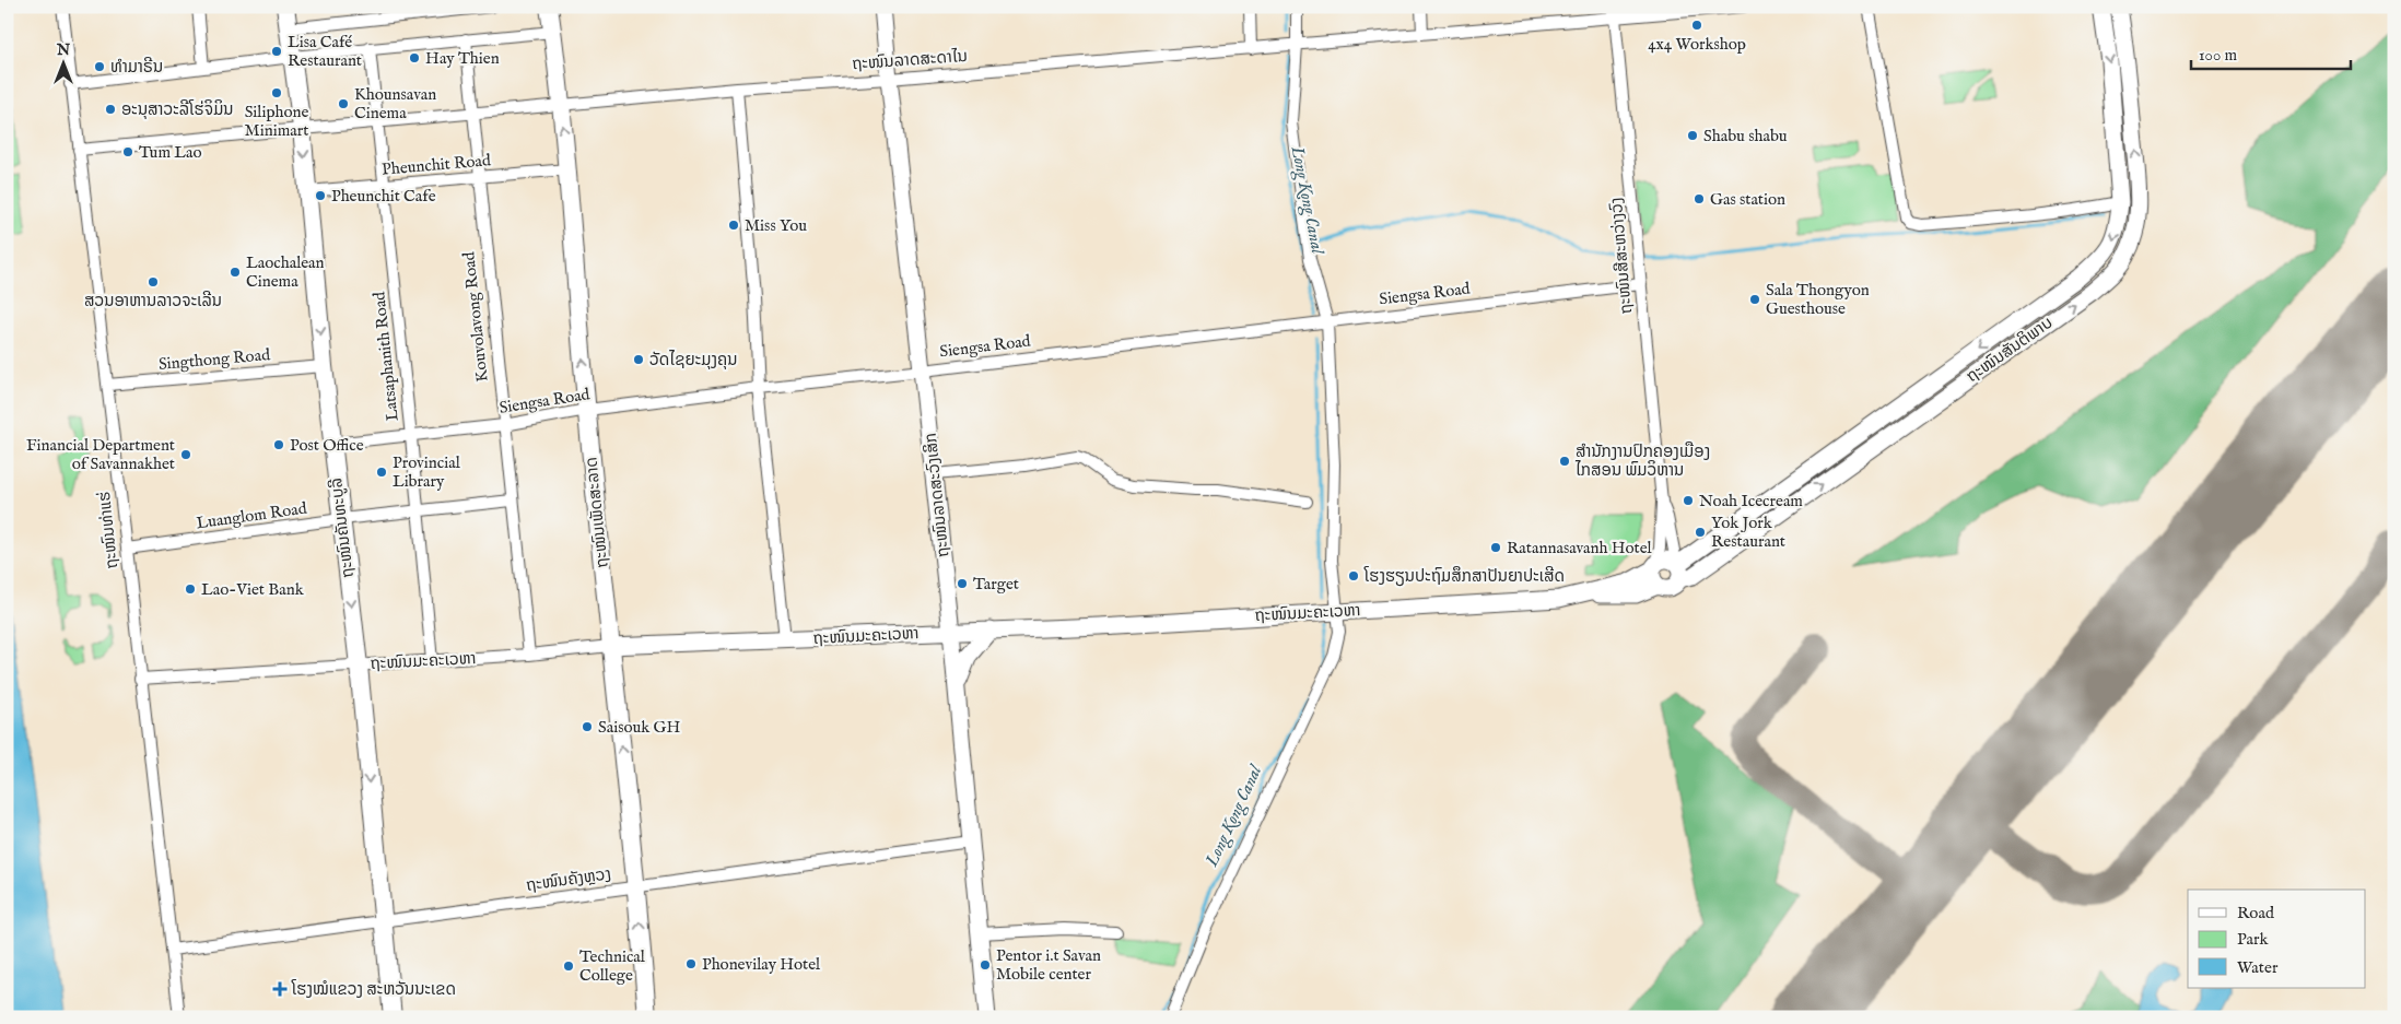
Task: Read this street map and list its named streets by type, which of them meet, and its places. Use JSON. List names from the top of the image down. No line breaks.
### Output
{"streets":{"main road":["ຖະໜົນເພັດສະລາດ","ຖະໜົນຄັນທະບູລີ"],"street":["ຖະໜົນລາດສະດາໄນ","Pheunchit Road","ຖະໜົນສີສະຫວ່າງວົງ","Siengsa Road","Kouvolavong Road","ຖະໜົນສັນຕິພາບ","Latsaphanith Road","Singthong Road","ຖະໜົນລາດສະວົງເສິກ","Luanglom Road","ຖະໜົນທ່າແຮ່","ຖະໜົນມະຄະເວຫາ","ຖະໜົນຄັງຫຼວງ"]},"crossings":[["ຖະໜົນລາດສະດາໄນ","ຖະໜົນສີສະຫວ່າງວົງ"],["ຖະໜົນລາດສະດາໄນ","Kouvolavong Road"],["ຖະໜົນລາດສະດາໄນ","Latsaphanith Road"],["ຖະໜົນລາດສະດາໄນ","ຖະໜົນລາດສະວົງເສິກ"],["ຖະໜົນລາດສະດາໄນ","ຖະໜົນເພັດສະລາດ"],["ຖະໜົນລາດສະດາໄນ","ຖະໜົນຄັນທະບູລີ"],["ຖະໜົນລາດສະດາໄນ","ຖະໜົນທ່າແຮ່"],["Pheunchit Road","Kouvolavong Road"],["Pheunchit Road","Latsaphanith Road"],["Pheunchit Road","ຖະໜົນເພັດສະລາດ"],["Pheunchit Road","ຖະໜົນຄັນທະບູລີ"],["ຖະໜົນສີສະຫວ່າງວົງ","Siengsa Road"],["Siengsa Road","Kouvolavong Road"],["Siengsa Road","Latsaphanith Road"],["Siengsa Road","ຖະໜົນລາດສະວົງເສິກ"],["Siengsa Road","ຖະໜົນເພັດສະລາດ"],["Siengsa Road","ຖະໜົນຄັນທະບູລີ"],["Kouvolavong Road","Luanglom Road"],["Kouvolavong Road","ຖະໜົນມະຄະເວຫາ"],["ຖະໜົນສັນຕິພາບ","ຖະໜົນມະຄະເວຫາ"],["Latsaphanith Road","Luanglom Road"],["Latsaphanith Road","ຖະໜົນມະຄະເວຫາ"],["Singthong Road","ຖະໜົນຄັນທະບູລີ"],["Singthong Road","ຖະໜົນທ່າແຮ່"],["ຖະໜົນລາດສະວົງເສິກ","ຖະໜົນມະຄະເວຫາ"],["ຖະໜົນລາດສະວົງເສິກ","ຖະໜົນຄັງຫຼວງ"],["ຖະໜົນເພັດສະລາດ","ຖະໜົນມະຄະເວຫາ"],["ຖະໜົນເພັດສະລາດ","ຖະໜົນຄັງຫຼວງ"],["Luanglom Road","ຖະໜົນຄັນທະບູລີ"],["Luanglom Road","ຖະໜົນທ່າແຮ່"],["ຖະໜົນຄັນທະບູລີ","ຖະໜົນມະຄະເວຫາ"],["ຖະໜົນຄັນທະບູລີ","ຖະໜົນຄັງຫຼວງ"],["ຖະໜົນທ່າແຮ່","ຖະໜົນມະຄະເວຫາ"],["ຖະໜົນທ່າແຮ່","ຖະໜົນຄັງຫຼວງ"]],"one_way":["ຖະໜົນເພັດສະລາດ","ຖະໜົນຄັນທະບູລີ"],"water":["Long Kong Canal"],"places":{"other":["4x4 Workshop","Lisa Café Restaurant","Hay Thien","ທຳມາຣີນ","Siliphone Minimart","Khounsavan Cinema","ອະນຸສາວະລີໂຮ່ຈິມິນ","Shabu shabu","Tum Lao","Pheunchit Cafe","Gas station","Miss You","Laochalean Cinema","ສວນອາຫານລາວຈະເລີນ","Sala Thongyon Guesthouse","ວັດໄຊຍະມຸງຄຸນ","Post Office","Financial Department of Savannakhet","ສຳນັກງານປົກຄອງເມືອງ ໄກສອນ ພົມວິຫານ","Provincial Library","Noah Icecream","Yok Jork Restaurant","Ratannasavanh Hotel","ໂຮງຮຽນປະຖົມສຶກສາປັນຍາປະເສີດ","Target","Lao-Viet Bank","Saisouk GH","Phonevilay Hotel","Pentor i.t Savan Mobile center","Technical College"],"health":["ໂຮງໝໍແຂວງ ສະຫວັນນະເຂດ"]},"legend":["Road","Park","Water"],"scale_bar":"100 m","north":"top"}
